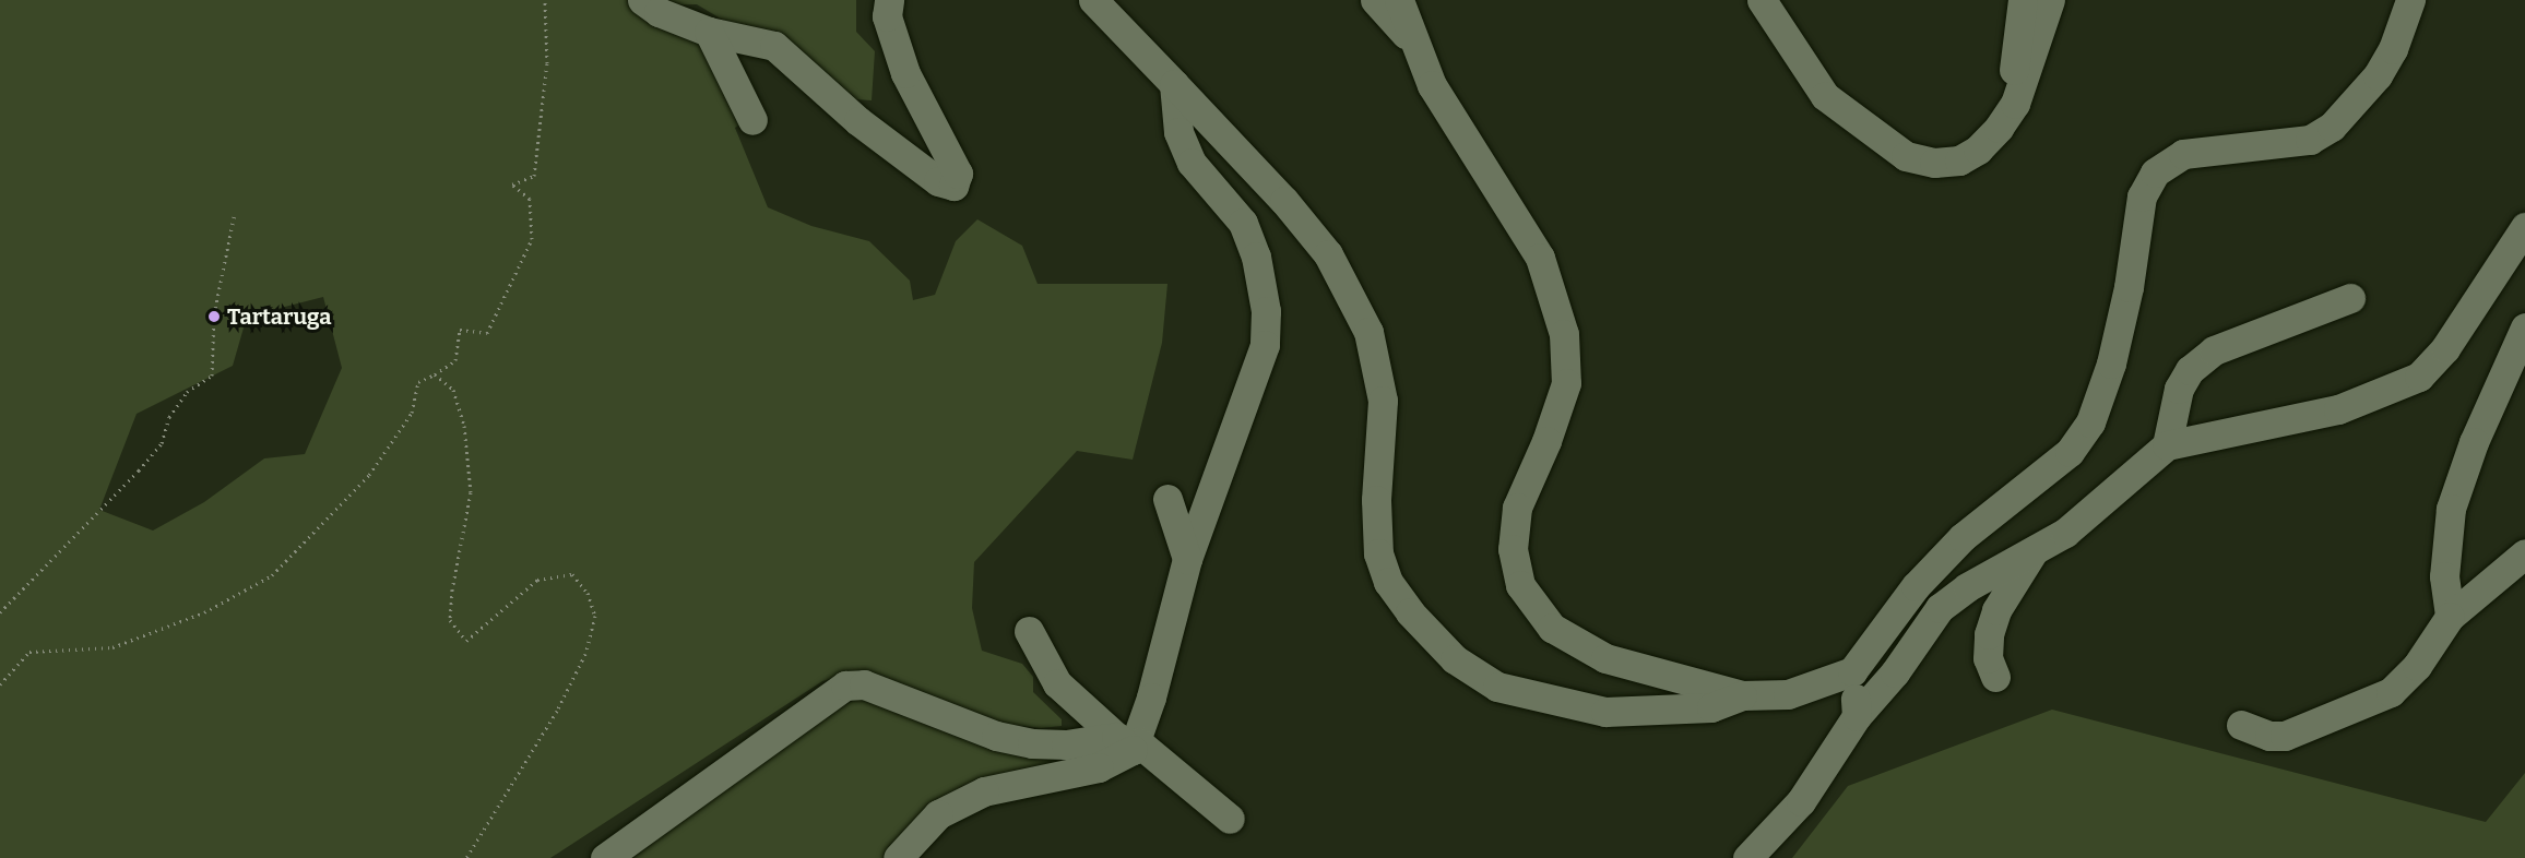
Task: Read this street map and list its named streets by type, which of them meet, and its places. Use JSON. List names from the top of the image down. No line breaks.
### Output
{"places":["Tartaruga"]}
